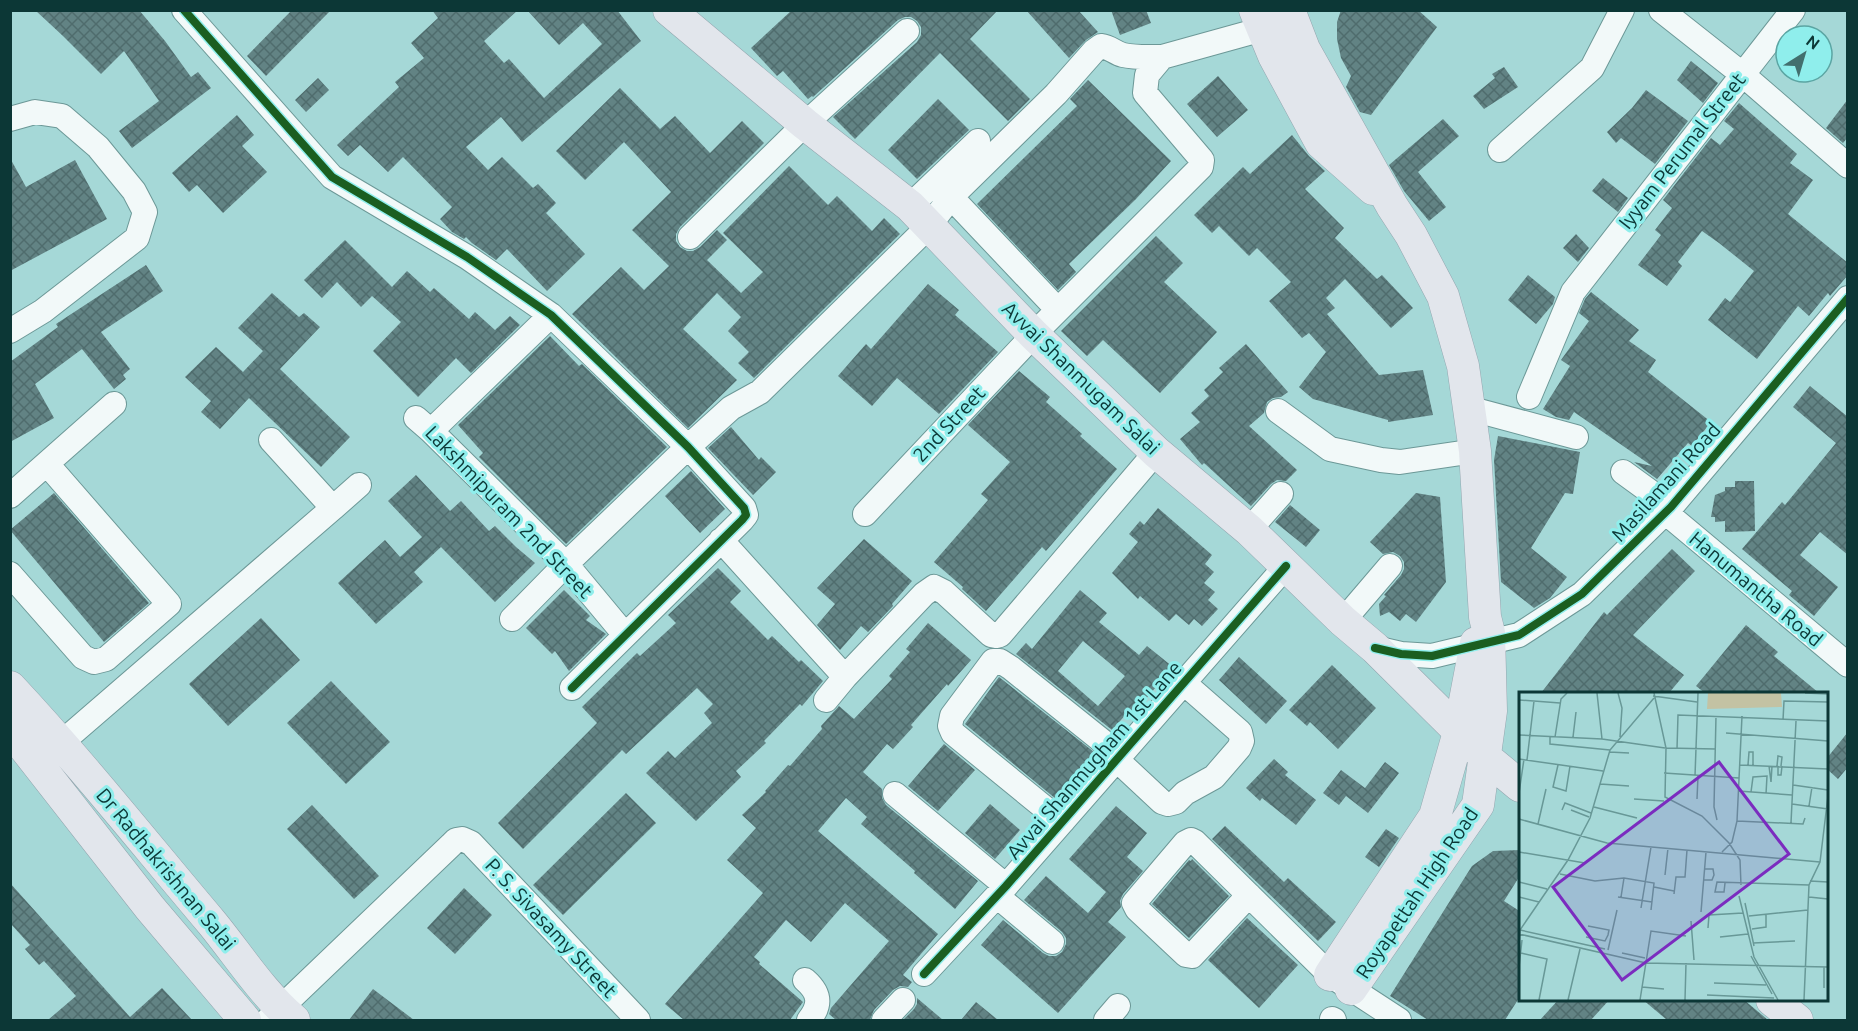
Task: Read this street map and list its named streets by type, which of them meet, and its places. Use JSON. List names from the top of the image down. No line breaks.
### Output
{"streets":{"main road":["Avvai Shanmugam Salai","Dr Radhakrishnan Salai","Royapettah High Road"],"street":["Iyyam Perumal Street","2nd Street","Masilamani Road","Lakshmipuram 2nd Street","Hanumantha Road","Avvai Shanmugham 1st Lane","P. S. Sivasamy Street"]},"crossings":[["Avvai Shanmugam Salai","2nd Street"],["Avvai Shanmugam Salai","Masilamani Road"],["Avvai Shanmugam Salai","Avvai Shanmugham 1st Lane"],["Avvai Shanmugam Salai","Royapettah High Road"],["Masilamani Road","Hanumantha Road"],["Masilamani Road","Royapettah High Road"],["Dr Radhakrishnan Salai","P. S. Sivasamy Street"]],"north":"top right"}
